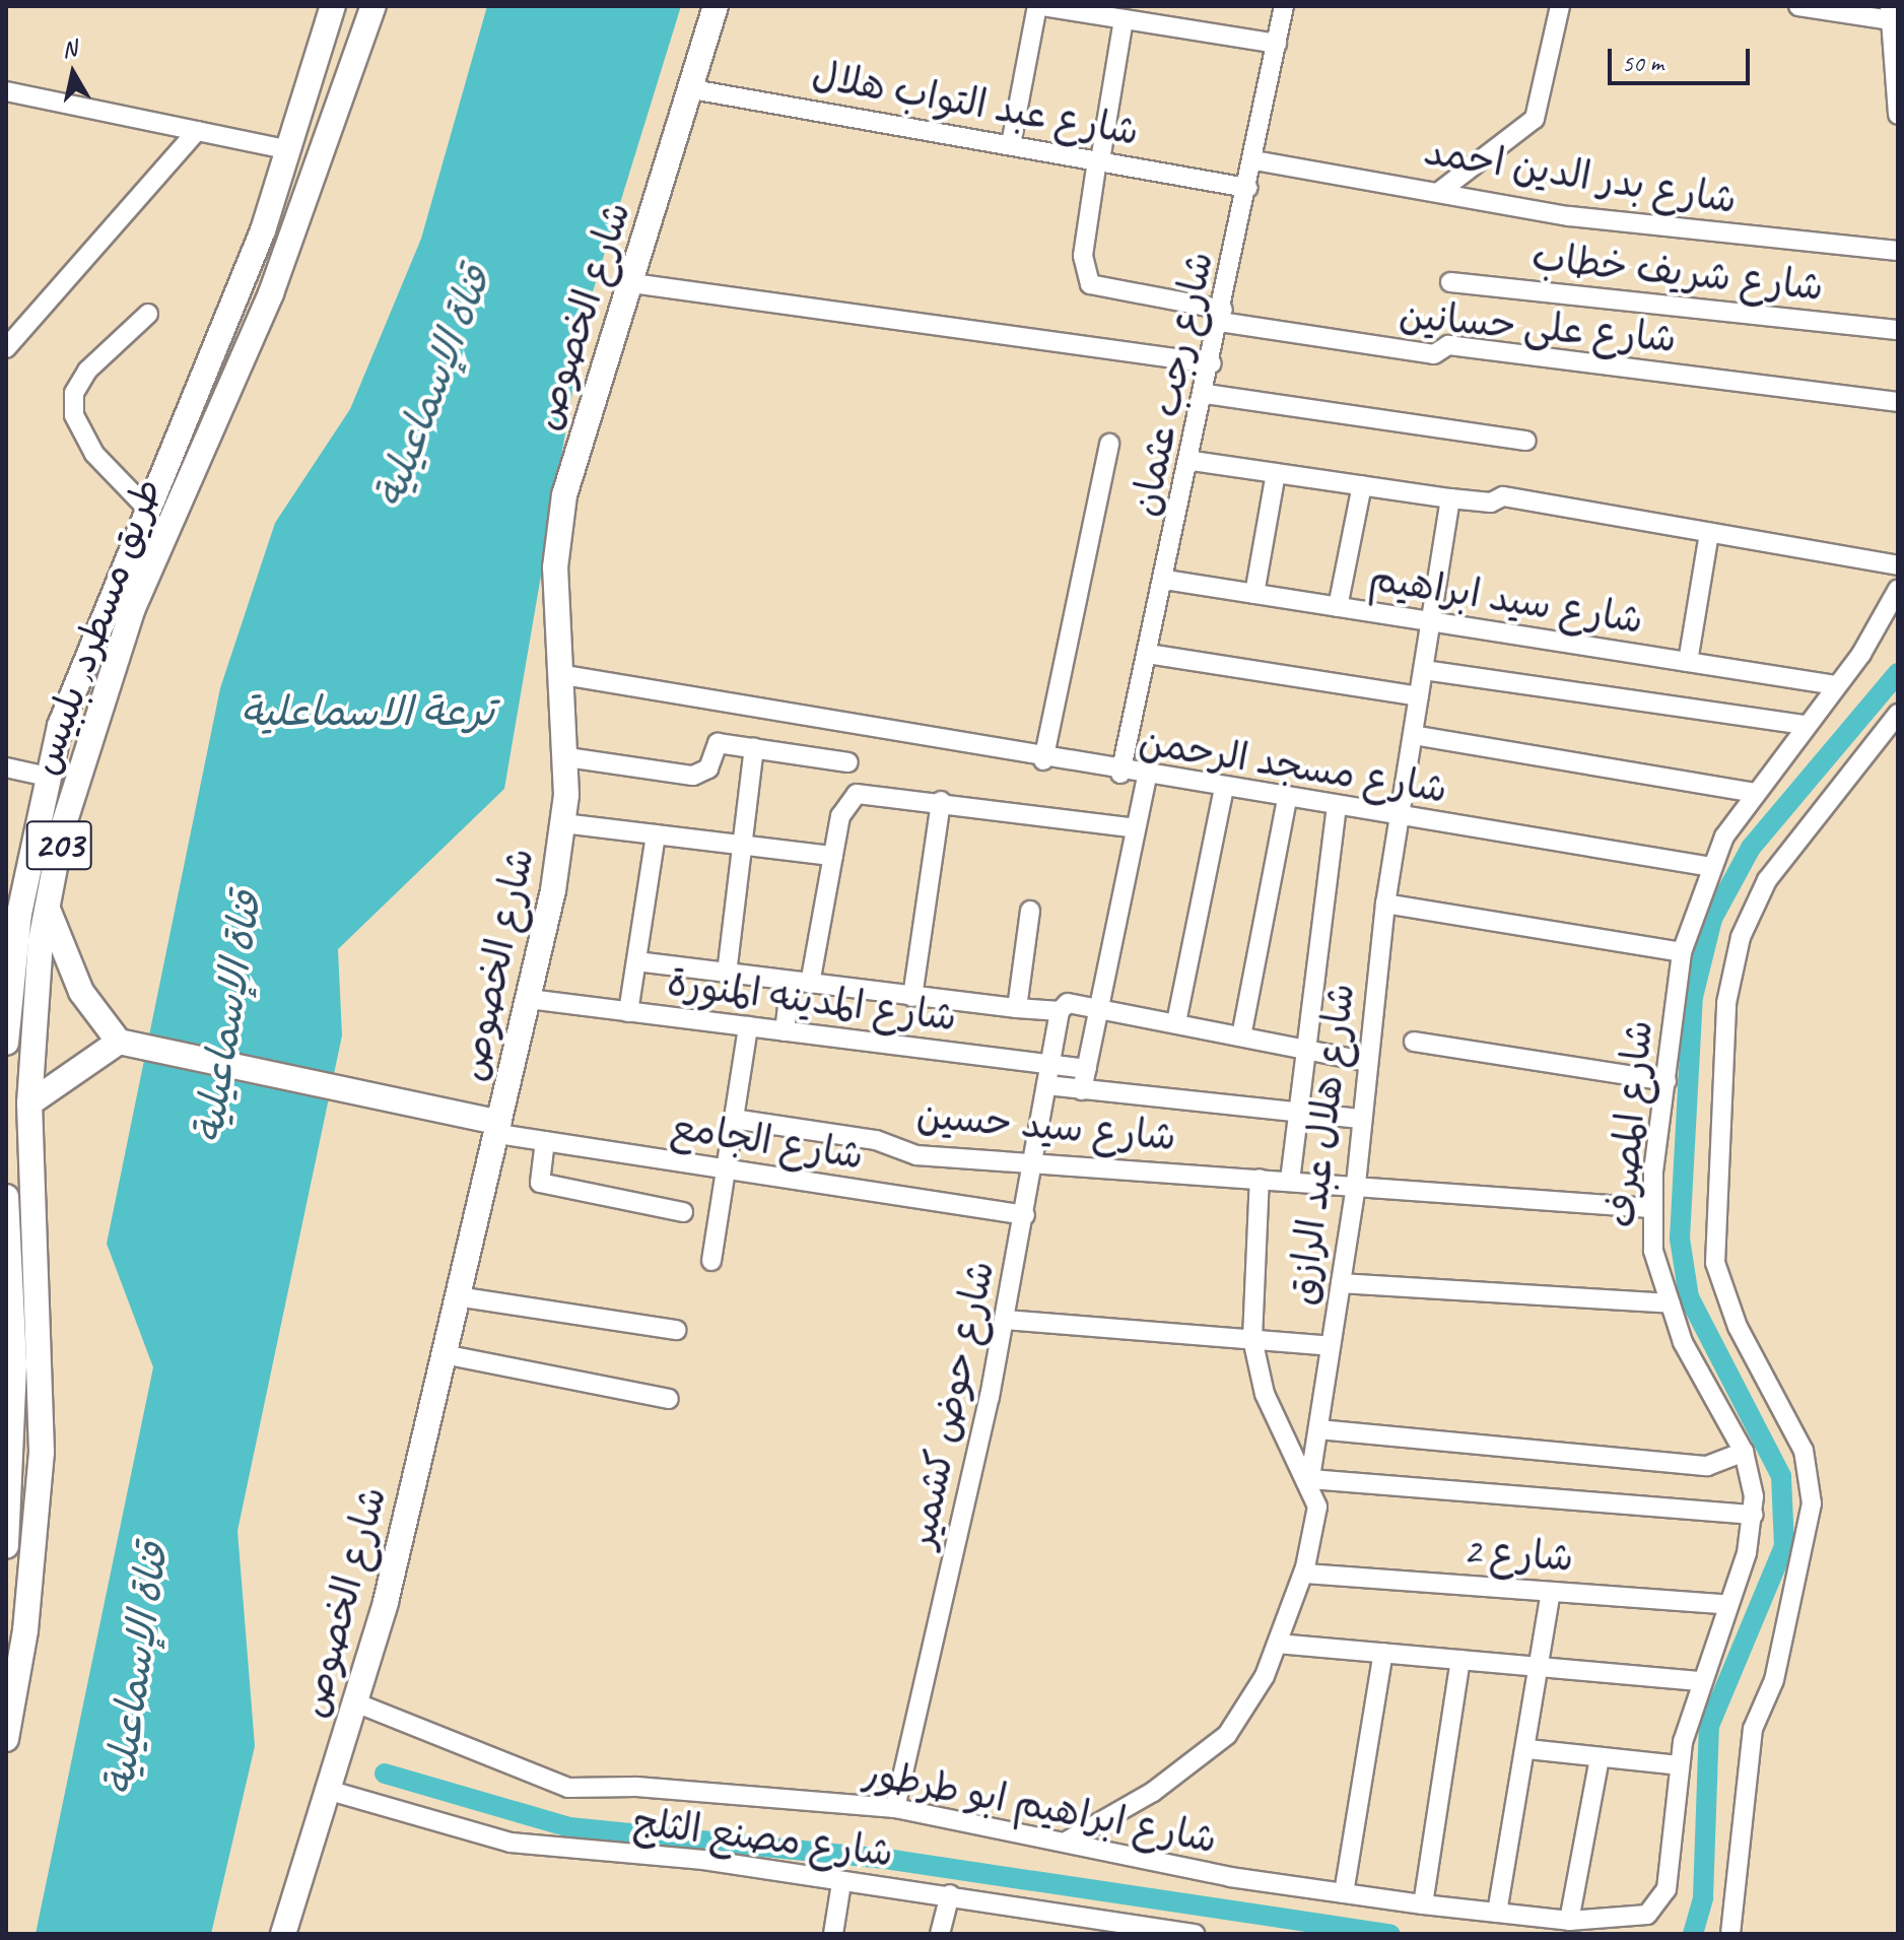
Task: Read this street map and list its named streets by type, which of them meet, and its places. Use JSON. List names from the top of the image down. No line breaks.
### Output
{"streets":{"main road":["شارع الخصوص","طريق مسطرد, بلبيس","203"],"street":["شارع عبد التواب هلال","شارع بدر الدين احمد","شارع شريف خطاب","شارع على حسانين","شارع رجب عثمان","شارع سيد ابراهيم","شارع مسجد الرحمن","شارع المدينه المنورة","شارع المصرف","شارع سيد حسين","شارع الجامع","شارع هلال عبد الرازق","شارع حوض كشمير","شارع 2","شارع ابراهيم ابو طرطور","شارع مصنع الثلج"]},"crossings":[["شارع عبد التواب هلال","شارع الخصوص"],["شارع عبد التواب هلال","شارع على حسانين"],["شارع عبد التواب هلال","شارع رجب عثمان"],["شارع بدر الدين احمد","شارع رجب عثمان"],["شارع الخصوص","شارع مسجد الرحمن"],["شارع الخصوص","شارع المدينه المنورة"],["شارع الخصوص","شارع الجامع"],["شارع الخصوص","شارع ابراهيم ابو طرطور"],["شارع الخصوص","شارع مصنع الثلج"],["شارع على حسانين","شارع رجب عثمان"],["شارع رجب عثمان","شارع سيد ابراهيم"],["شارع رجب عثمان","شارع مسجد الرحمن"],["شارع سيد ابراهيم","شارع المصرف"],["شارع سيد ابراهيم","شارع هلال عبد الرازق"],["شارع مسجد الرحمن","شارع المصرف"],["شارع مسجد الرحمن","شارع هلال عبد الرازق"],["شارع المدينه المنورة","شارع حوض كشمير"],["شارع المصرف","شارع سيد حسين"],["شارع المصرف","شارع 2"],["شارع المصرف","شارع ابراهيم ابو طرطور"],["شارع سيد حسين","شارع هلال عبد الرازق"],["شارع سيد حسين","شارع حوض كشمير"],["شارع الجامع","شارع حوض كشمير"],["شارع حوض كشمير","شارع ابراهيم ابو طرطور"]],"water":["قناة الإسماعيلية","ترعة الاسماعلية"],"scale_bar":"50 m","north":"top"}
